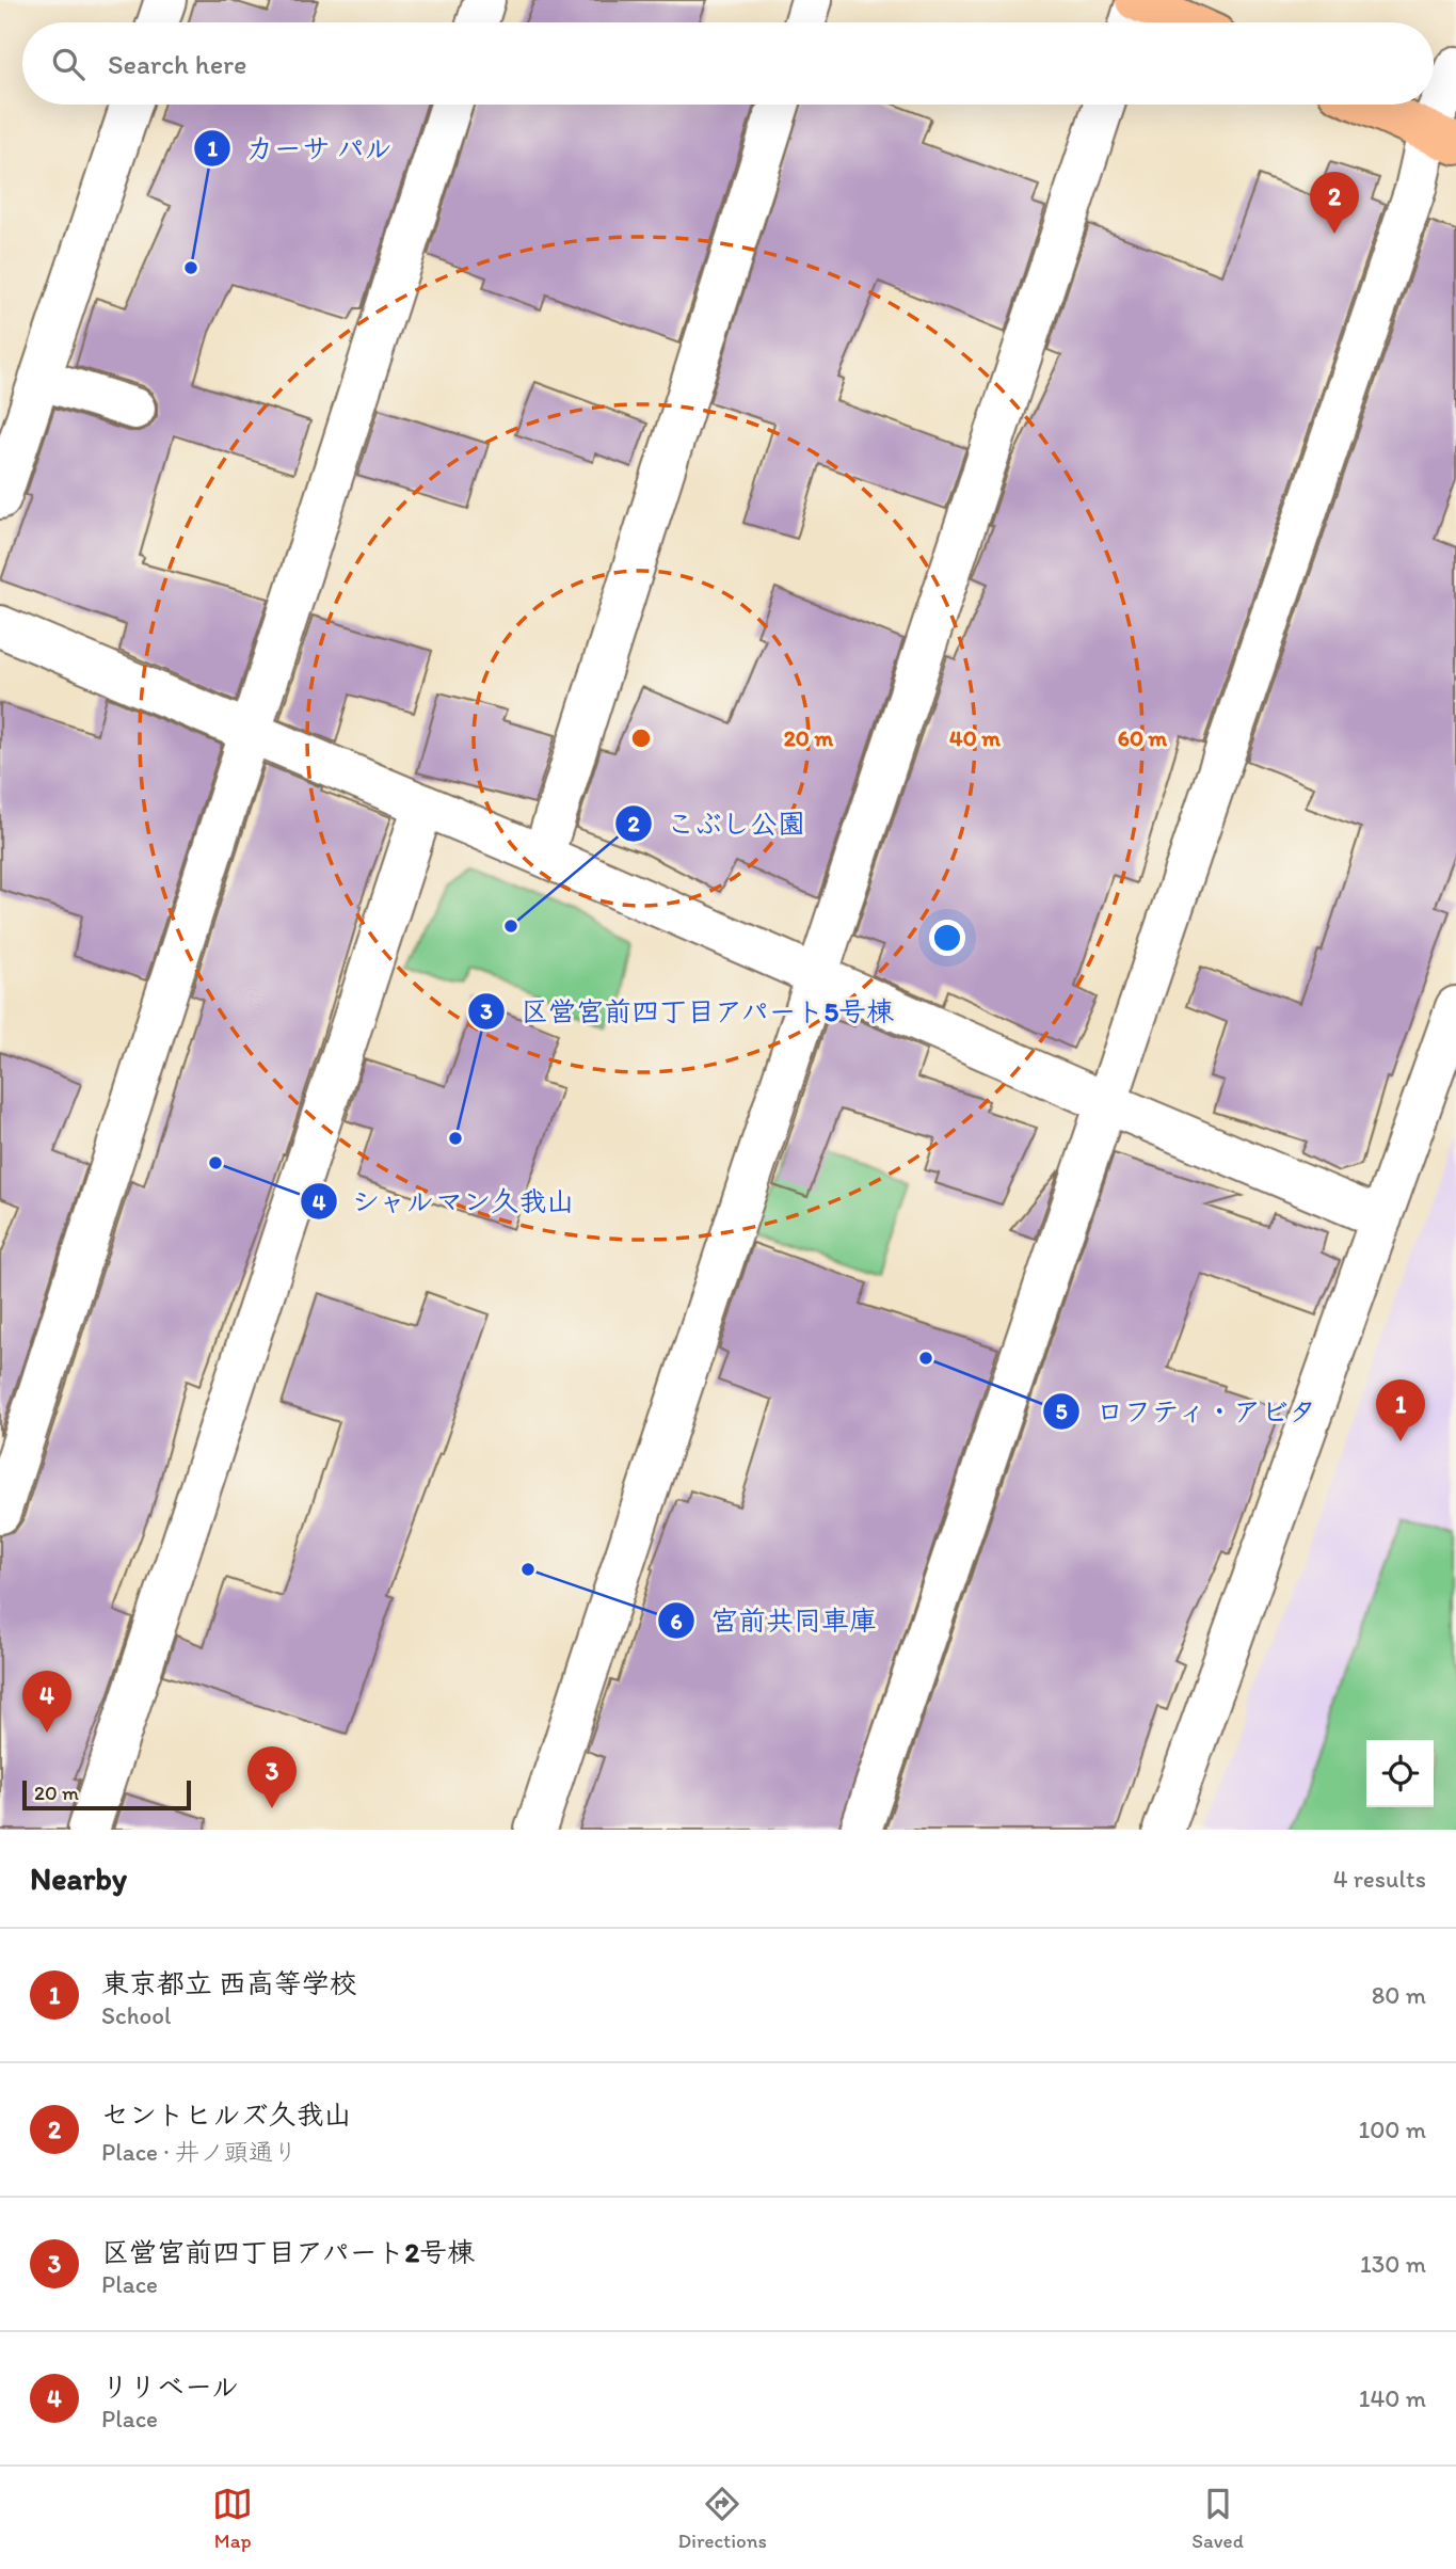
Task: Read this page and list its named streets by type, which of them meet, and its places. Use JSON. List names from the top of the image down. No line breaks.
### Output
{"places":["カーサ パル","こぶし公園","区営宮前四丁目アパート5号棟","シャルマン久我山","ロフティ・アビタ","宮前共同車庫"],"scale_bar":"20 m","page":{"search":"Search here","pins":["2","1","4","3"],"scale":"20 m","heading":["Nearby","4 results"],"list":[{"mark":"1","name":"東京都立 西高等学校","note":"School","value":"80 m"},{"mark":"2","name":"セントヒルズ久我山","note":"Place · 井ノ頭通り","value":"100 m"},{"mark":"3","name":"区営宮前四丁目アパート2号棟","note":"Place","value":"130 m"},{"mark":"4","name":"リリベール","note":"Place","value":"140 m"}],"nav":["Map","Directions","Saved"]},"rings":["20 m","40 m","60 m"]}
